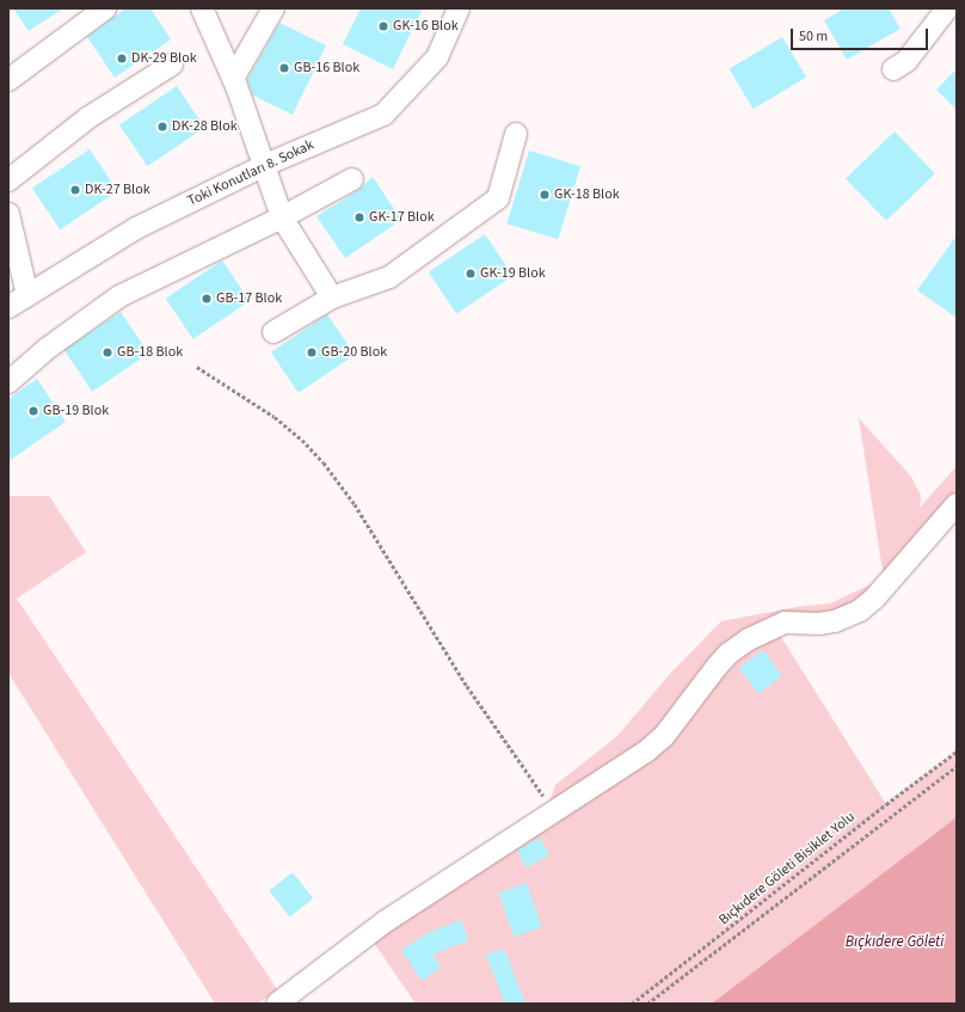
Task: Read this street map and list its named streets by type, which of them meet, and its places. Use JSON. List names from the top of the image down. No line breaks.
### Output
{"streets":{"street":["Toki Konutları 8. Sokak"],"path":["Bıçkıdere Göleti Bisiklet Yolu"]},"water":["Bıçkıdere Göleti"],"places":["GK-16 Blok","DK-29 Blok","GB-16 Blok","DK-28 Blok","DK-27 Blok","GK-18 Blok","GK-17 Blok","GK-19 Blok","GB-17 Blok","GB-18 Blok","GB-20 Blok","GB-19 Blok"],"scale_bar":"50 m"}
